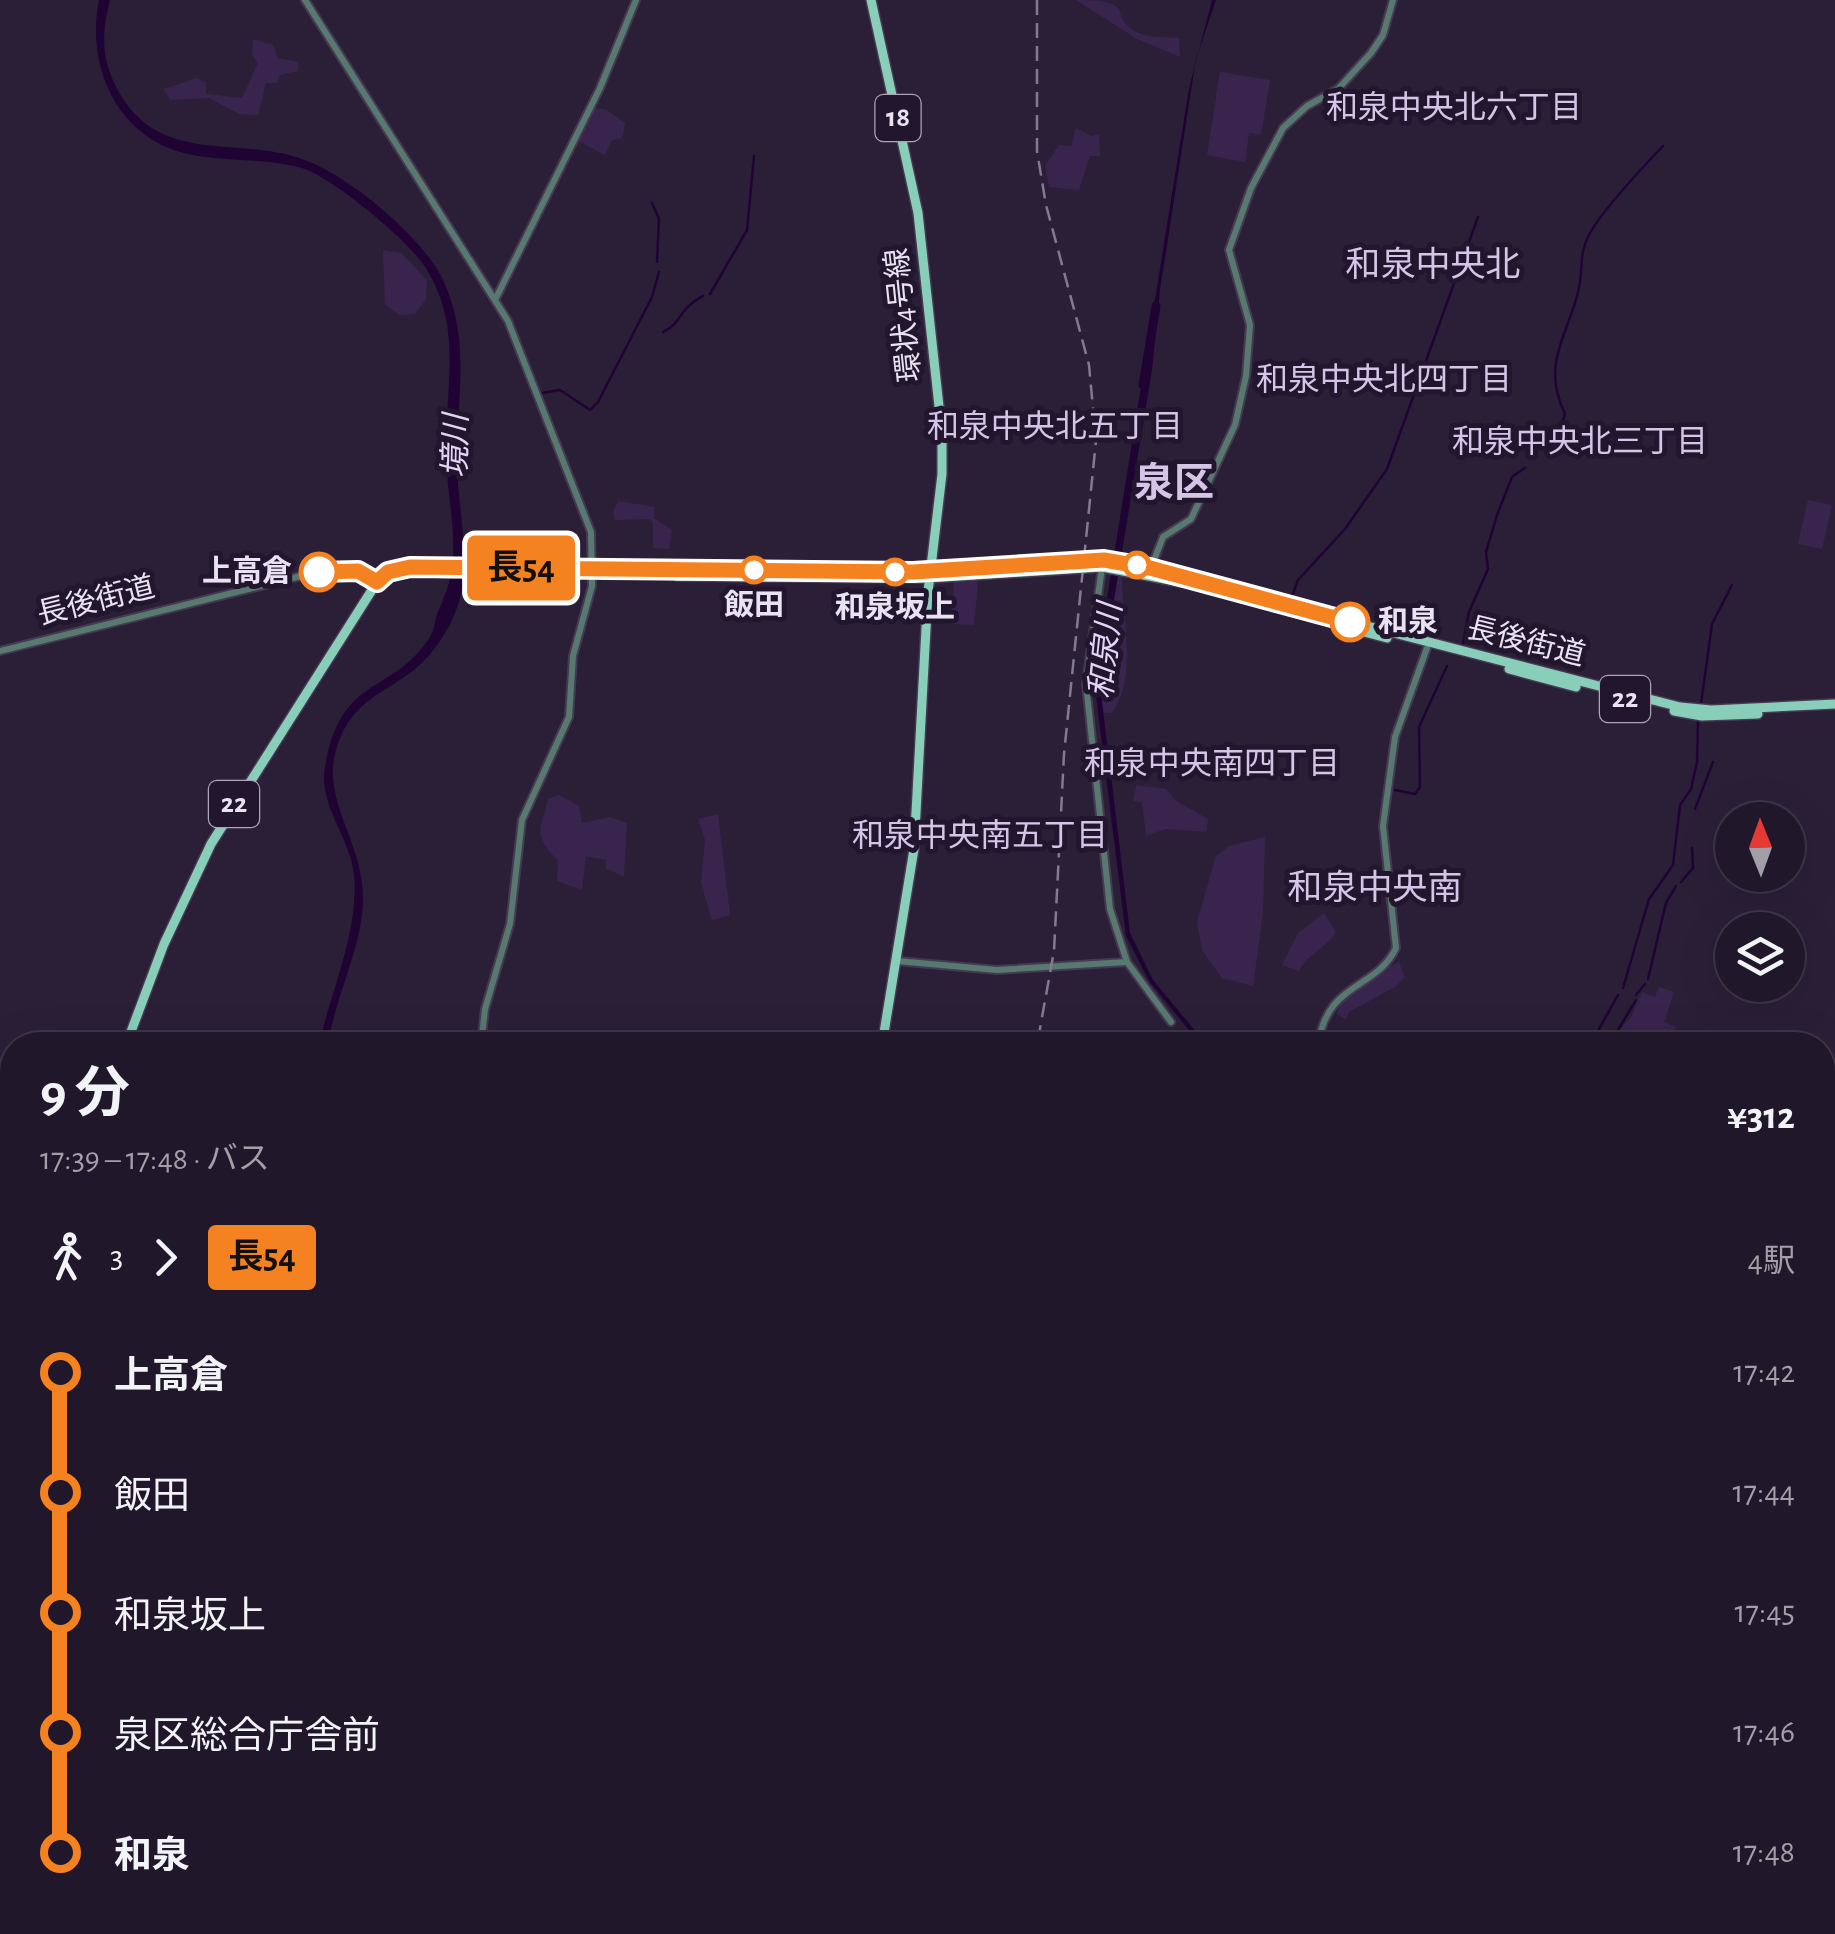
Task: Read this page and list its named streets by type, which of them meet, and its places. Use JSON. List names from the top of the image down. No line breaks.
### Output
{"streets":{"main road":["18","環状4号線","長後街道","22"]},"crossings":[["環状4号線","長後街道"],["長後街道","22"]],"districts":["和泉中央北六丁目","和泉中央北","和泉中央北四丁目","和泉中央北五丁目","和泉中央北三丁目","泉区","和泉中央南四丁目","和泉中央南五丁目","和泉中央南"],"water":["境川","和泉川"],"places":["飯田","上高倉","和泉坂上","和泉"],"lines":["bus line 長54"],"north":"top","page":{"on_map":"長54","heading":["9 分","17:39 – 17:48 · バス","¥312"],"legs":["3","長54","4駅"],"list":[{"name":"上高倉","value":"17:42"},{"name":"飯田","value":"17:44"},{"name":"和泉坂上","value":"17:45"},{"name":"泉区総合庁舎前","value":"17:46"},{"name":"和泉","value":"17:48"}]}}
